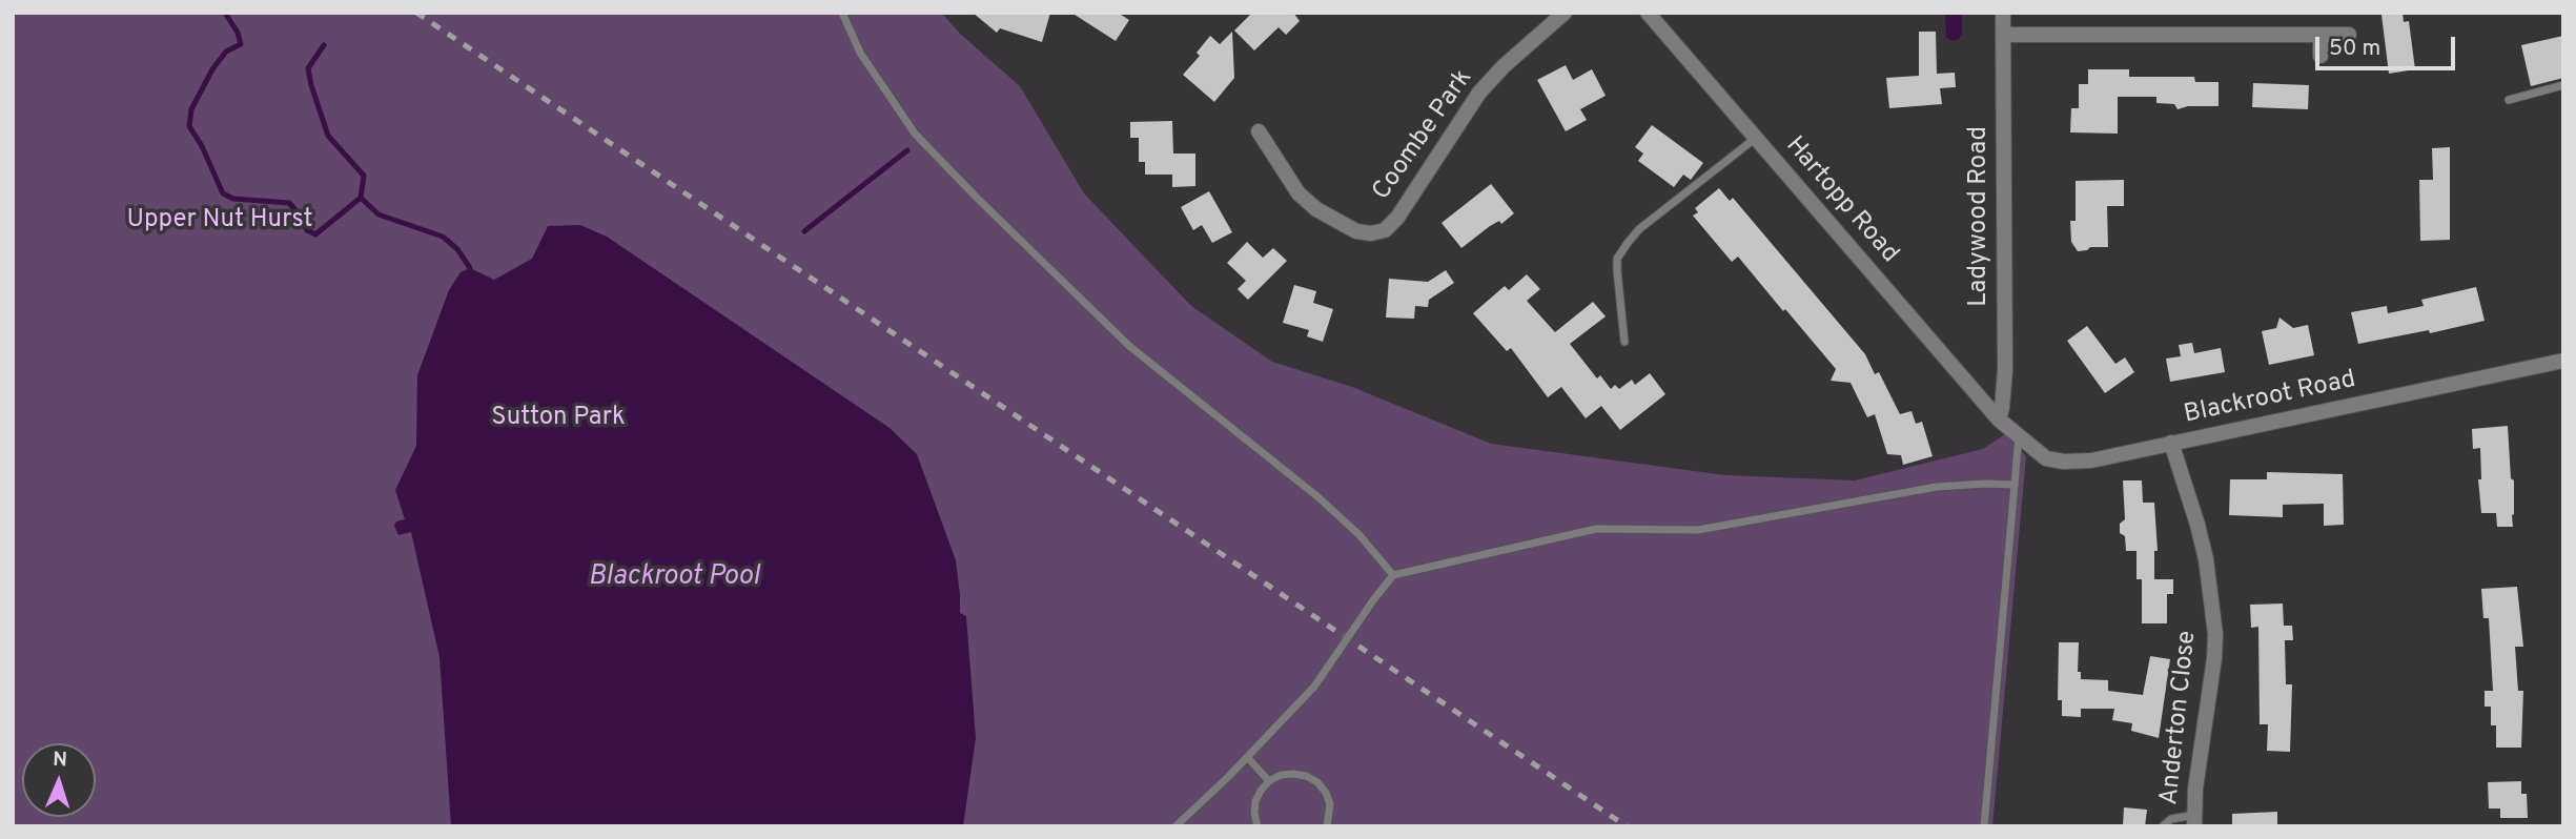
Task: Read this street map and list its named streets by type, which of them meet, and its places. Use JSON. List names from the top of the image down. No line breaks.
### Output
{"streets":{"street":["Coombe Park","Hartopp Road","Ladywood Road","Blackroot Road","Anderton Close"]},"crossings":[["Hartopp Road","Ladywood Road"],["Hartopp Road","Blackroot Road"],["Ladywood Road","Blackroot Road"],["Blackroot Road","Anderton Close"]],"water":["Blackroot Pool"],"parks":["Upper Nut Hurst","Sutton Park"],"scale_bar":"50 m","north":"top"}
